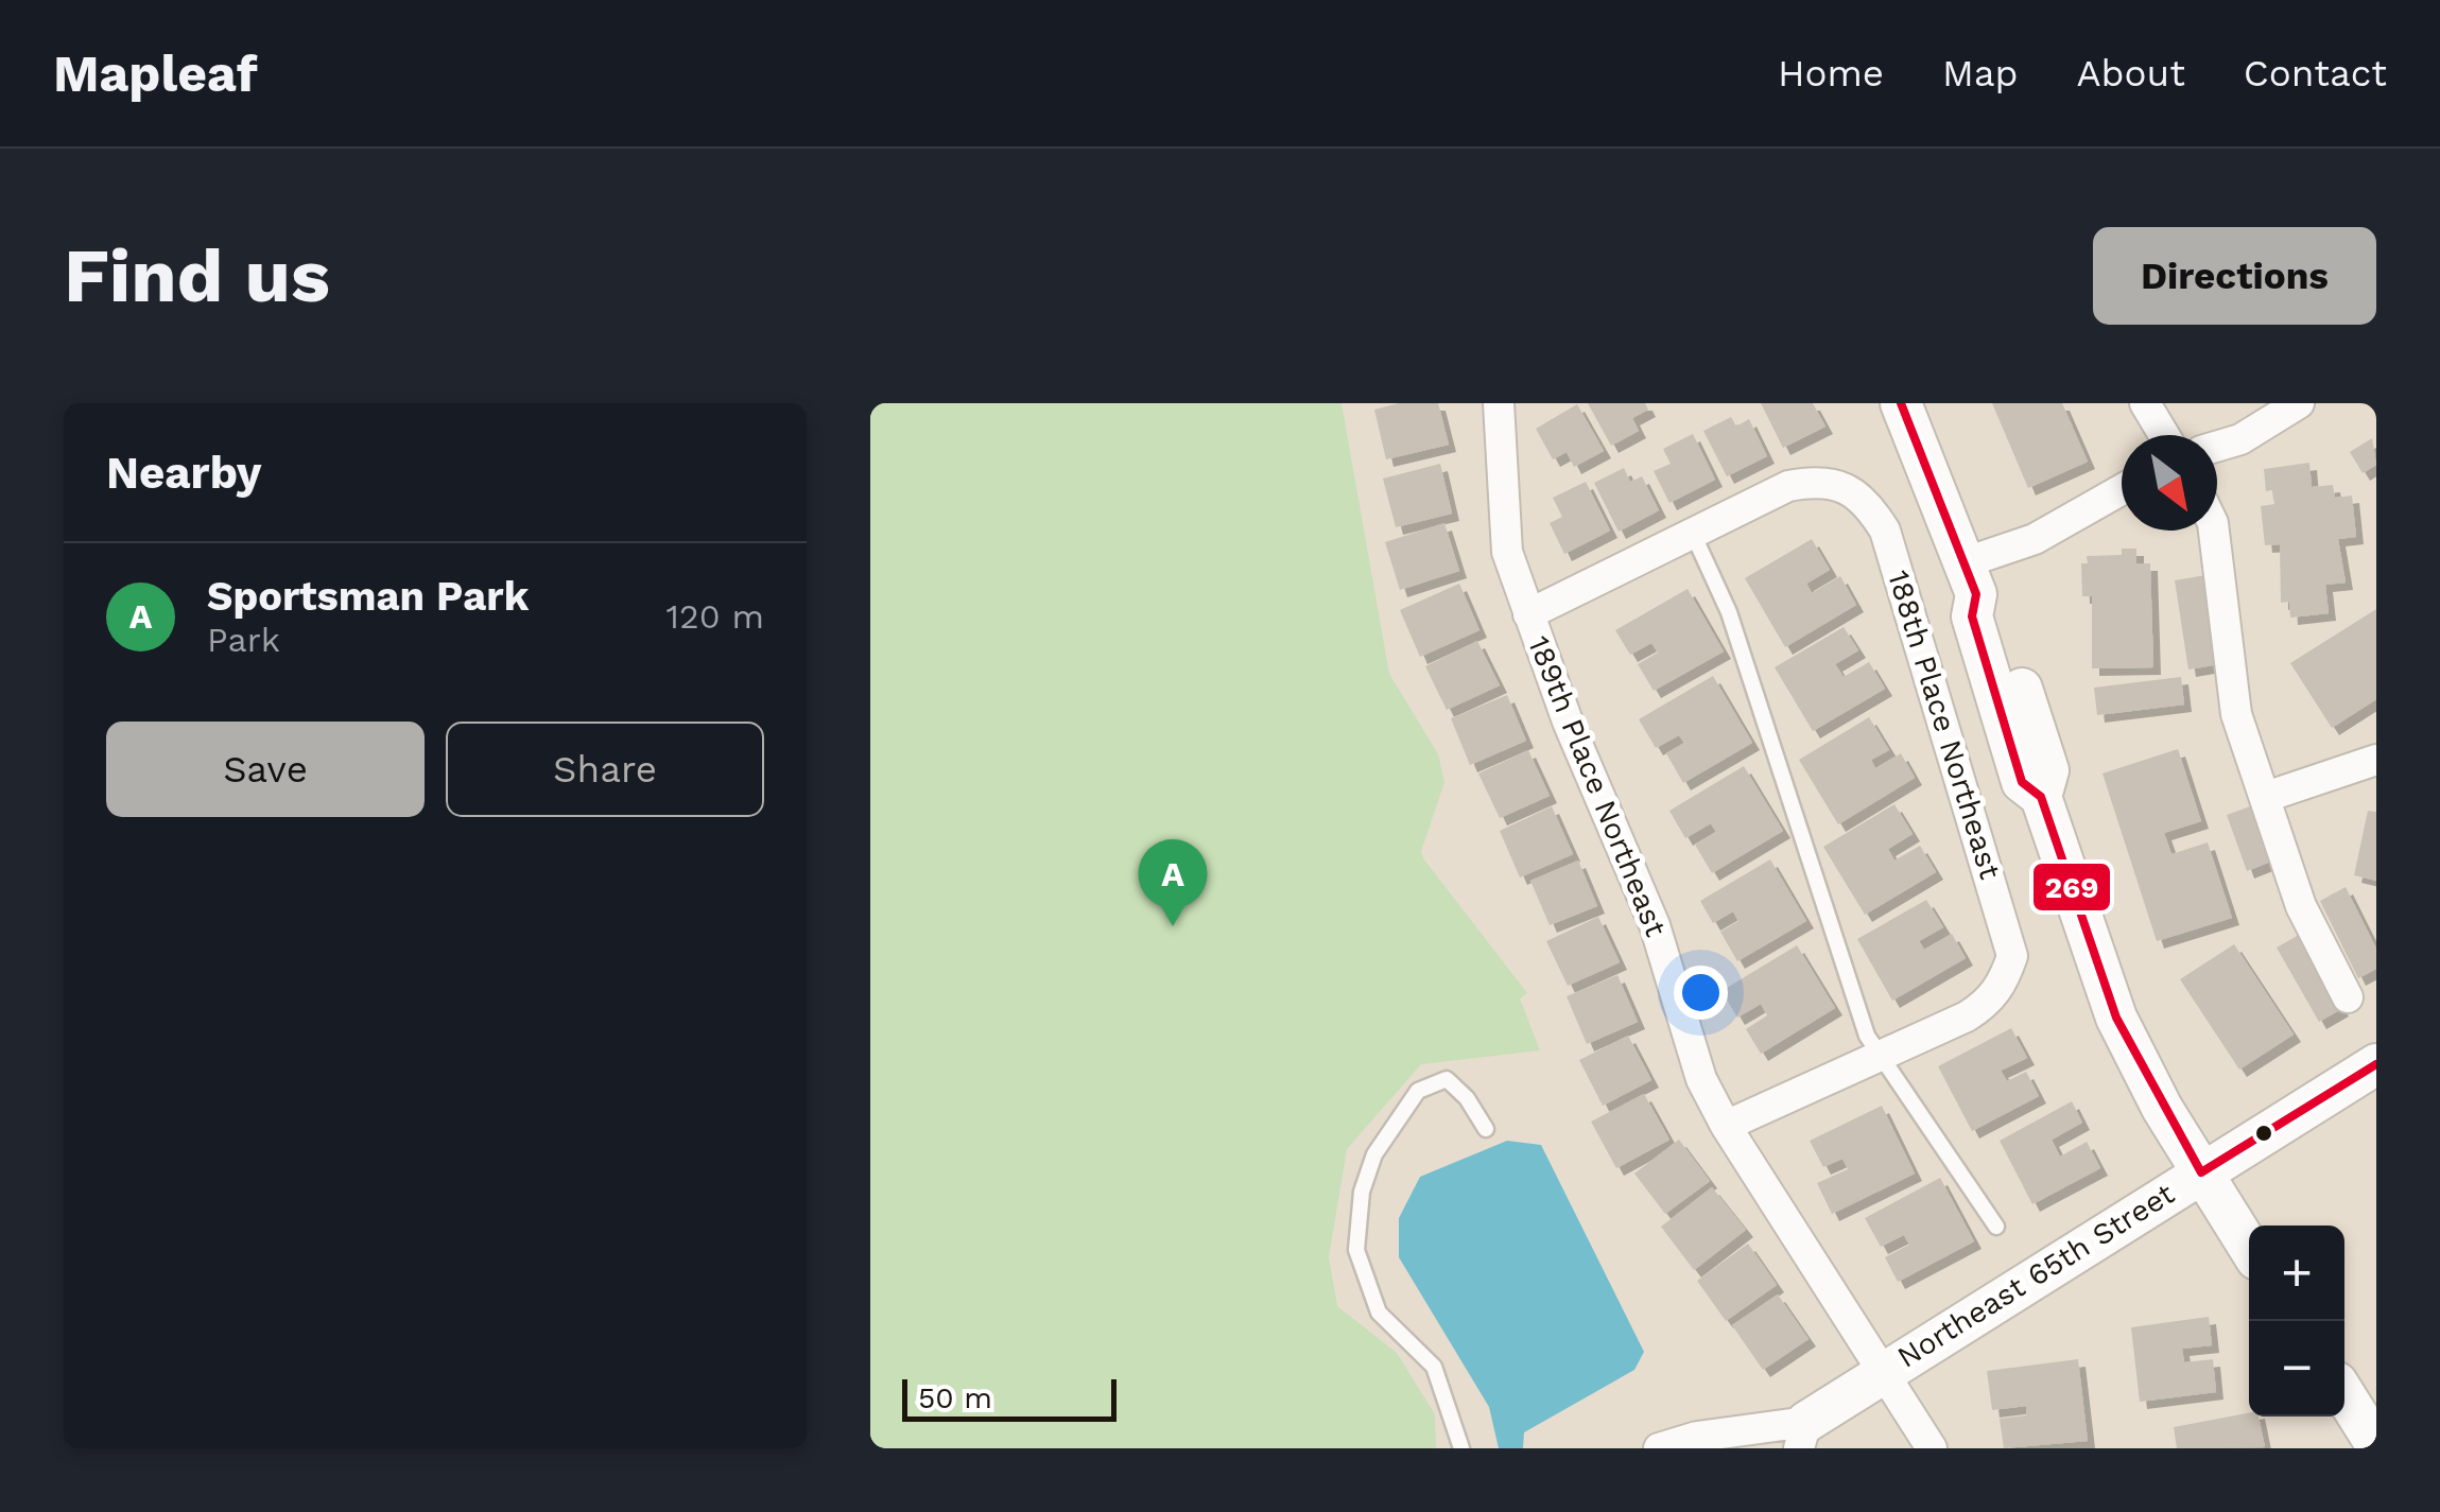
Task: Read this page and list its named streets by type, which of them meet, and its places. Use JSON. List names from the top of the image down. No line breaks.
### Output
{"streets":{"street":["188th Place Northeast","189th Place Northeast","Northeast 65th Street"]},"crossings":[["189th Place Northeast","Northeast 65th Street"]],"lines":["transit line 269"],"scale_bar":"50 m","north":"bottom right","page":{"header":"Mapleaf","nav":["Home","Map","About","Contact"],"buttons":["Directions",["Save","Share"]],"title":"Find us","heading":"Nearby","list":[{"mark":"A","name":"Sportsman Park","note":"Park","value":"120 m"}],"pins":"A","map_buttons":["+","−"],"scale":"50 m"}}
